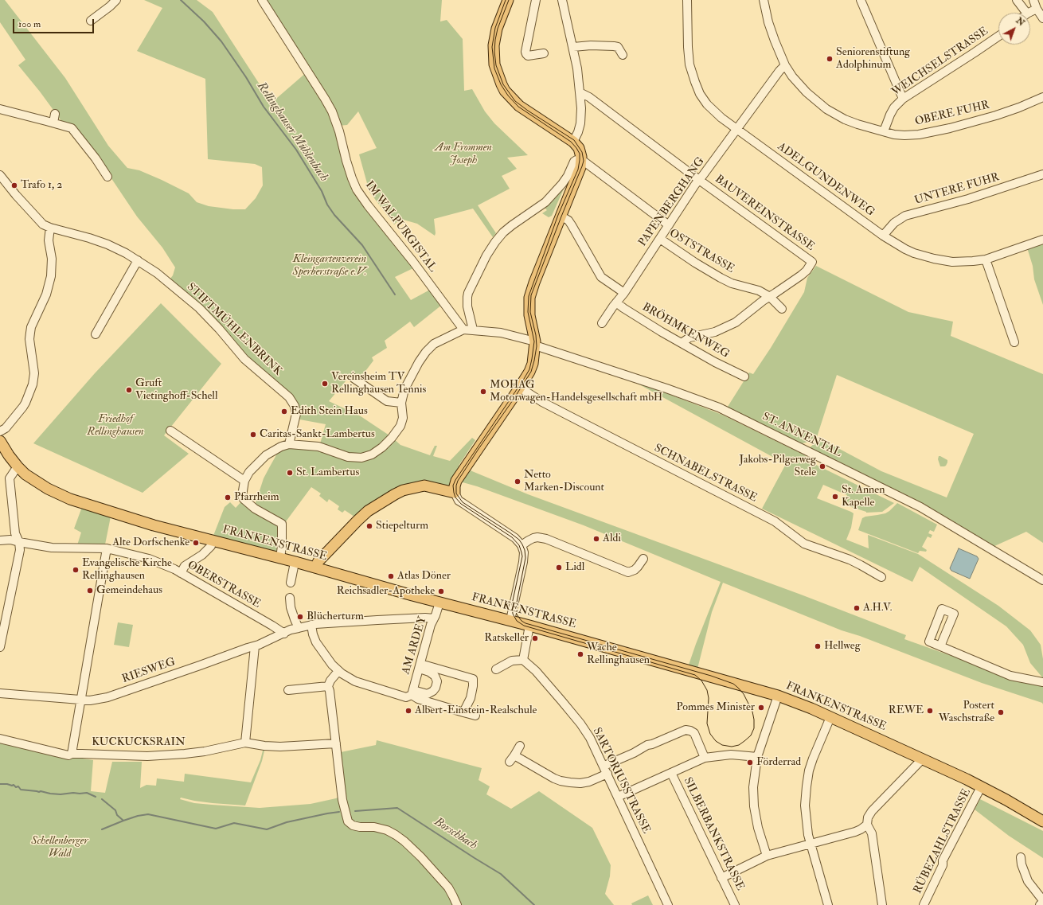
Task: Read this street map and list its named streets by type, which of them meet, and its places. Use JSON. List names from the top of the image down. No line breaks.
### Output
{"streets":{"main road":["FRANKENSTRASSE"],"street":["WEICHSELSTRASSE","OBERE FUHR","ADELGUNDENWEG","UNTERE FUHR","PAPENBERGHANG","BAUVEREINSTRASSE","IM WALPURGISTAL","OSTSTRASSE","STIFTMÜHLENBRINK","BRÖHMKENWEG","ST. ANNENTAL","SCHNABELSTRASSE","OBERSTRASSE","AM ARDEY","RIESWEG","KUCKUCKSRAIN","SARTORIUSSTRASSE","SILBERBANKSTRASSE","RÜBEZAHLSTRASSE"]},"crossings":[["WEICHSELSTRASSE","OBERE FUHR"],["OBERE FUHR","PAPENBERGHANG"],["ADELGUNDENWEG","UNTERE FUHR"],["ADELGUNDENWEG","PAPENBERGHANG"],["PAPENBERGHANG","BAUVEREINSTRASSE"],["PAPENBERGHANG","OSTSTRASSE"],["PAPENBERGHANG","BRÖHMKENWEG"],["BAUVEREINSTRASSE","OSTSTRASSE"],["FRANKENSTRASSE","AM ARDEY"],["FRANKENSTRASSE","RÜBEZAHLSTRASSE"],["OBERSTRASSE","RIESWEG"]],"water":["Rellinghauser Mühlenbach","Borschbach"],"parks":["Am Frommen Joseph","Kleingartenverein Sperberstraße e.V.","Friedhof Rellinghausen","Schellenberger Wald"],"places":["Seniorenstiftung Adolphinum","Trafo 1, 2","Vereinsheim TV Rellinghausen Tennis","Gruft Vietinghoff-Schell","MOHAG Motorwagen-Handelsgesellschaft mbH","Edith Stein Haus","Caritas-Sankt-Lambertus","Jakobs-Pilgerweg Stele","St. Lambertus","Netto Marken-Discount","St. Annen Kapelle","Pfarrheim","Stiepelturm","Aldi","Alte Dorfschenke","Lidl","Evangelische Kirche Rellinghausen","Atlas Döner","Gemeindehaus","Reichsadler-Apotheke","A.H.V.","Blücherturm","Ratskeller","Hellweg","Wache Rellinghausen","Pommes Minister","Albert-Einstein-Realschule","REWE","Postert Waschstraße","Förderrad"],"scale_bar":"100 m","north":"top right"}
